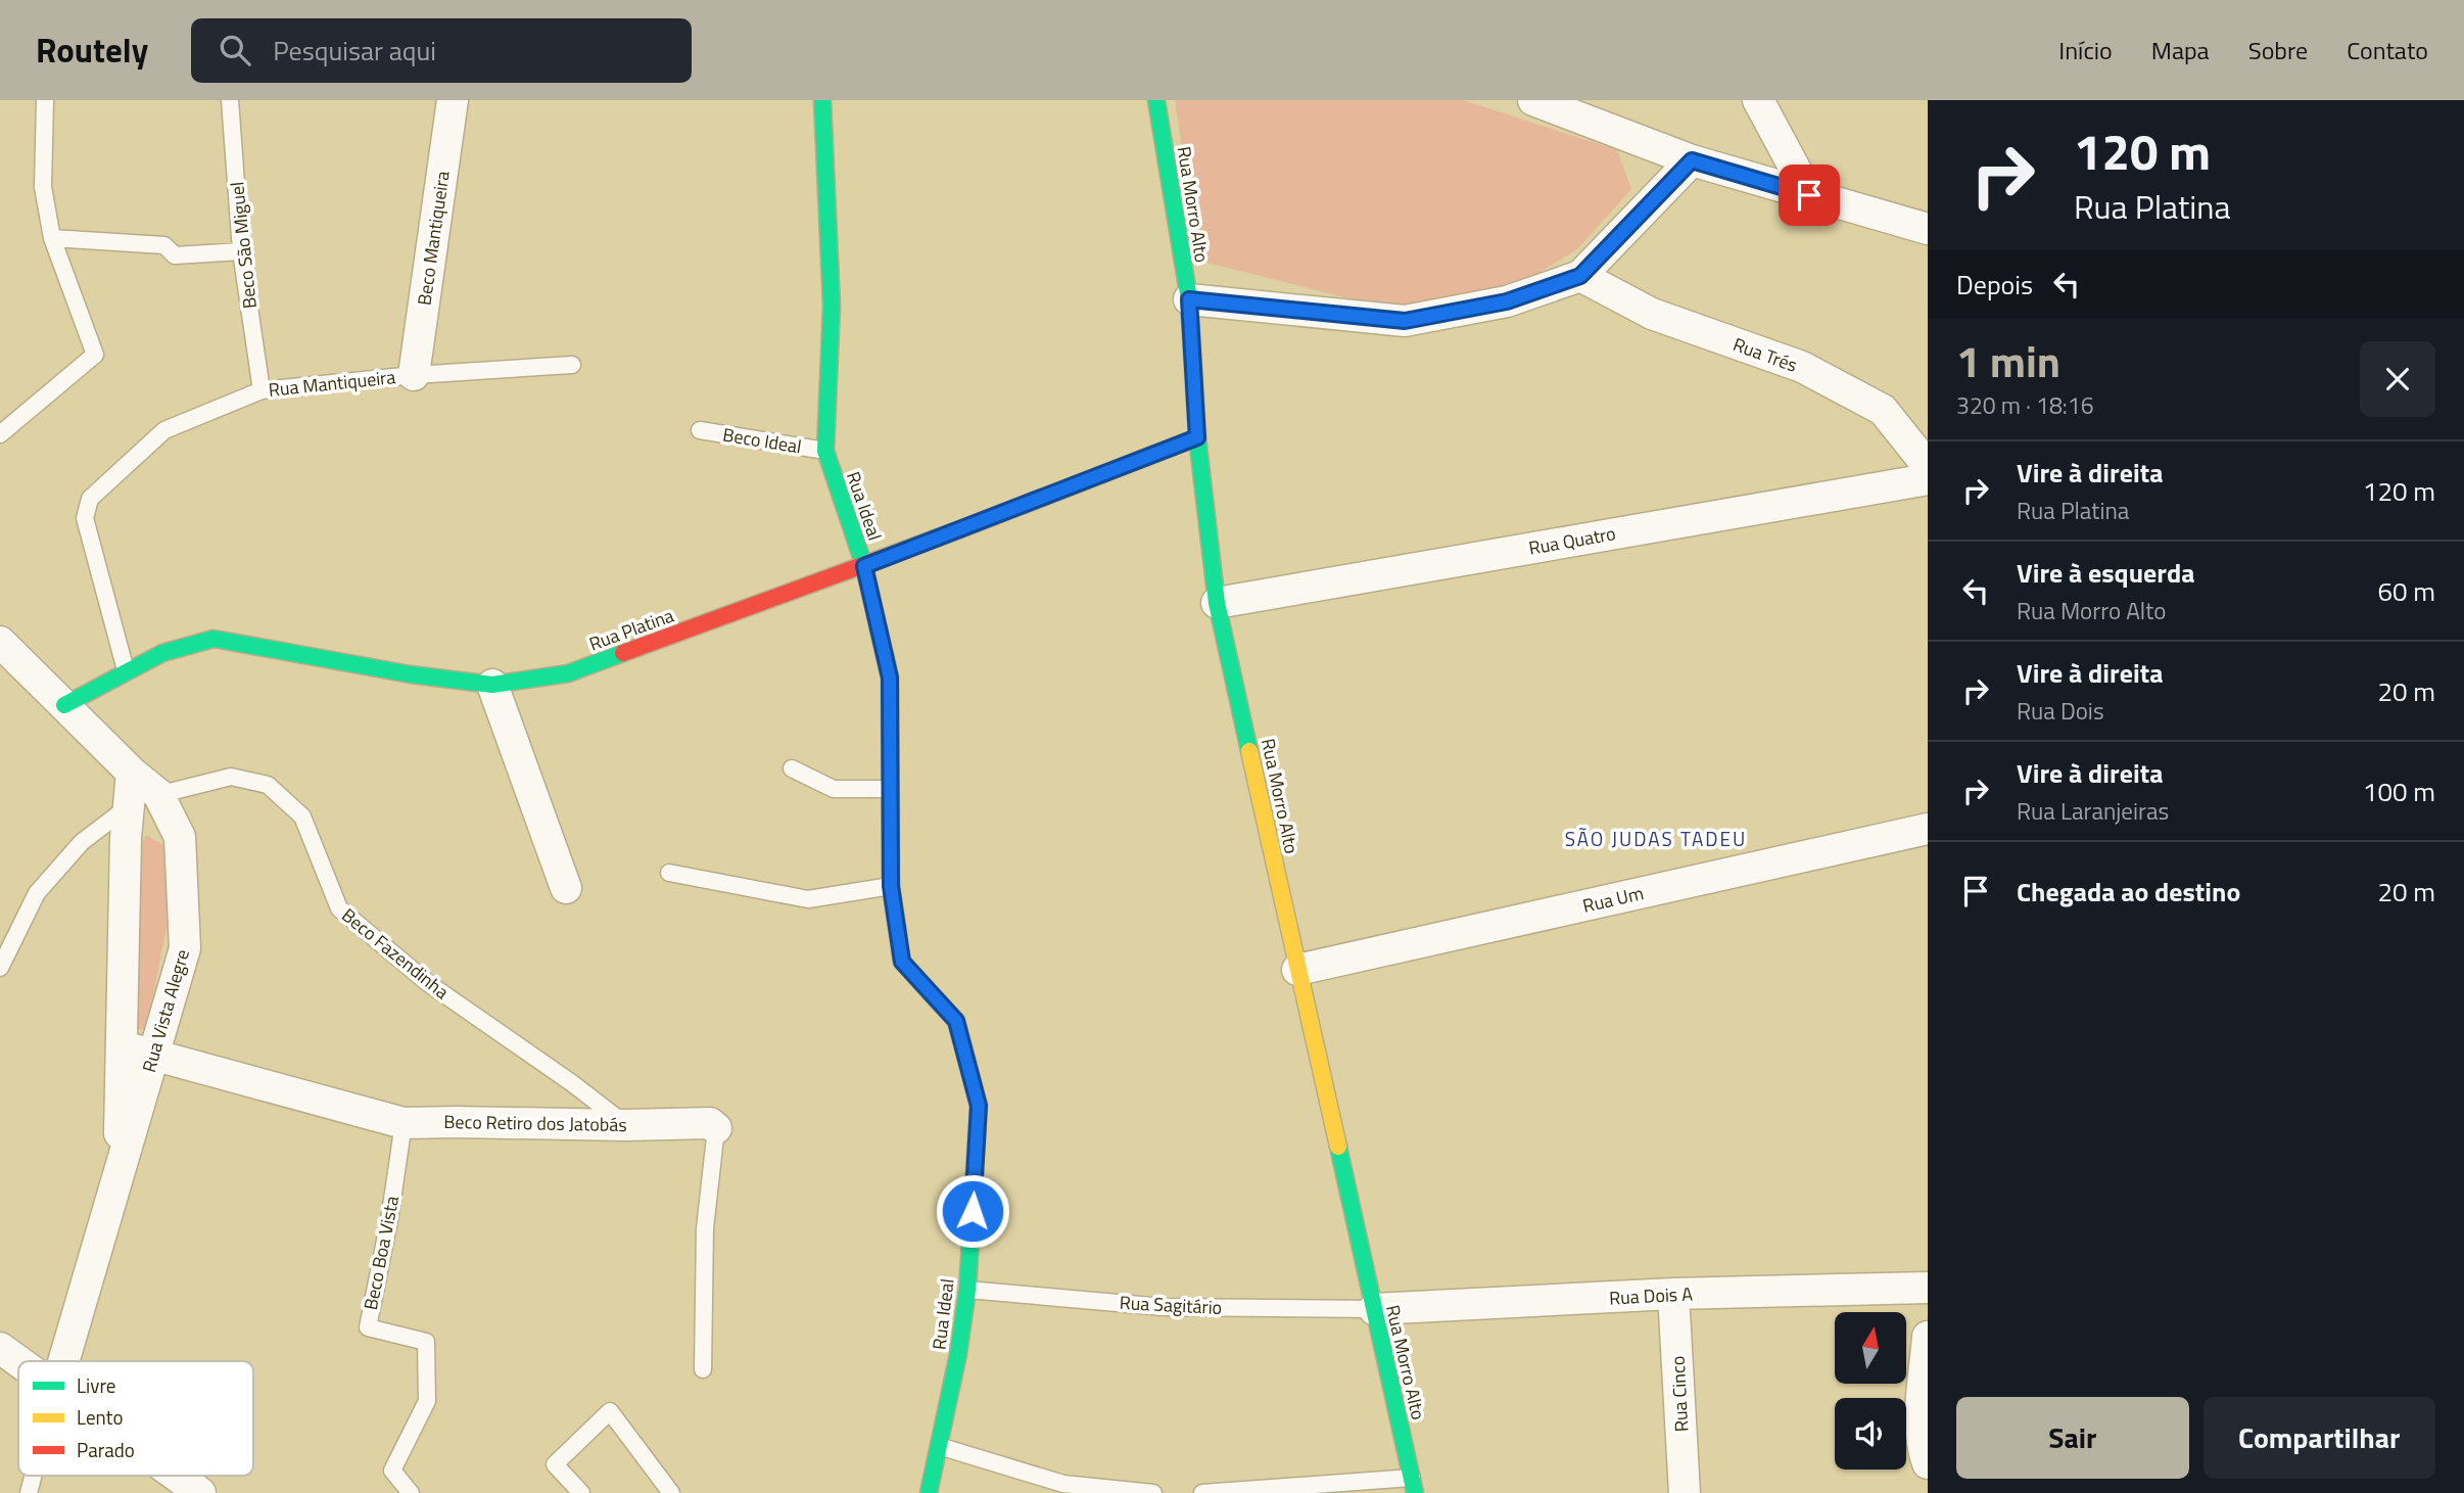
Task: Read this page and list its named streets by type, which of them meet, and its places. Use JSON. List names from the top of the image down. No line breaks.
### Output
{"streets":{"street":["Rua Morro Alto","Beco Mantiqueira","Rua Trés","Rua Ideal","Rua Quatro","Rua Platina","Rua Um","Rua Vista Alegre","Beco Retiro dos Jatobás","Rua Dois A","Rua Cinco"],"lane":["Beco São Miguel","Rua Mantiqueira","Beco Ideal","Beco Fazendinha","Beco Boa Vista","Rua Sagitário"]},"crossings":[["Rua Morro Alto","Rua Quatro"],["Rua Morro Alto","Rua Platina"],["Rua Morro Alto","Rua Um"],["Rua Morro Alto","Rua Dois A"],["Rua Morro Alto","Rua Sagitário"],["Beco Mantiqueira","Rua Mantiqueira"],["Beco São Miguel","Rua Mantiqueira"],["Rua Mantiqueira","Rua Platina"],["Beco Ideal","Rua Ideal"],["Rua Ideal","Rua Platina"],["Rua Ideal","Rua Sagitário"],["Rua Platina","Rua Vista Alegre"],["Beco Fazendinha","Rua Vista Alegre"],["Beco Fazendinha","Beco Retiro dos Jatobás"],["Rua Vista Alegre","Beco Retiro dos Jatobás"],["Beco Retiro dos Jatobás","Beco Boa Vista"],["Rua Dois A","Rua Sagitário"],["Rua Dois A","Rua Cinco"]],"districts":["SÃO JUDAS TADEU"],"legend":["Livre","Lento","Parado"],"north":"top","page":{"header":"Routely","search":"Pesquisar aqui","nav":["Início","Mapa","Sobre","Contato"],"turn":["120 m","Rua Platina"],"then":"Depois","heading":["1 min","320 m · 18:16"],"list":[{"name":"Vire à direita","note":"Rua Platina","value":"120 m"},{"name":"Vire à esquerda","note":"Rua Morro Alto","value":"60 m"},{"name":"Vire à direita","note":"Rua Dois","value":"20 m"},{"name":"Vire à direita","note":"Rua Laranjeiras","value":"100 m"},{"name":"Chegada ao destino","value":"20 m"}],"buttons":["Sair","Compartilhar"]}}
